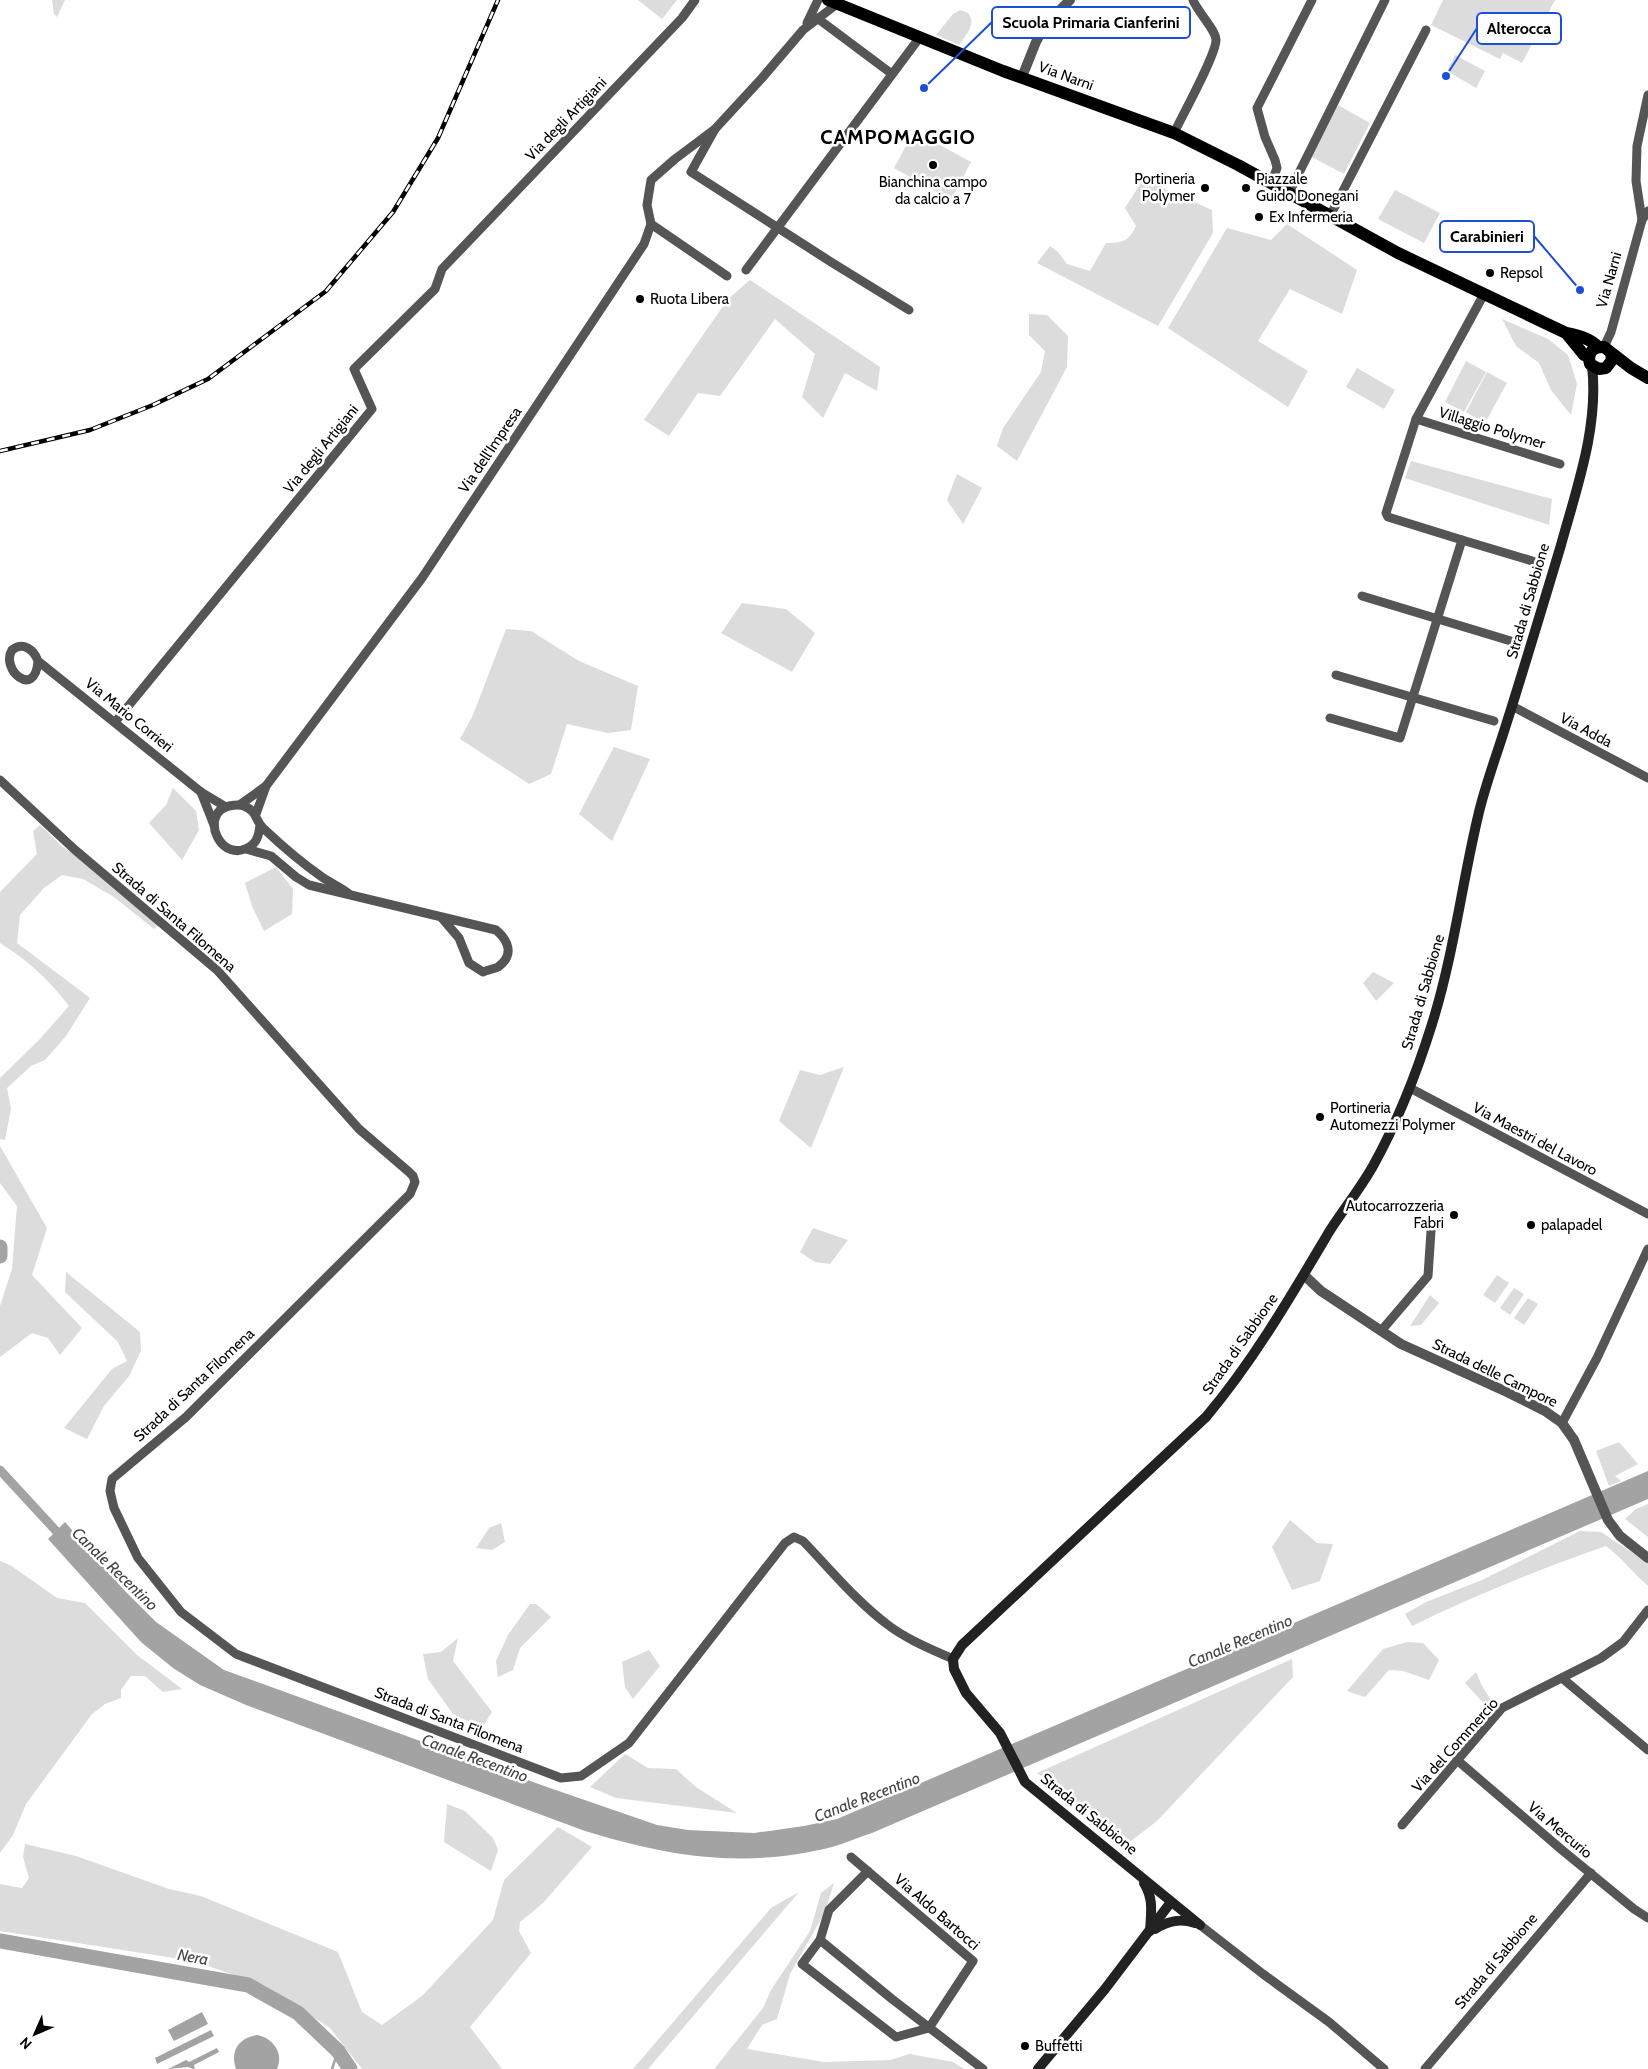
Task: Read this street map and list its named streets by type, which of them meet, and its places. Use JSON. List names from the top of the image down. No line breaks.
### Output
{"streets":{"main road":["Via Narni","Strada di Sabbione"],"street":["Via degli Artigiani","Villaggio Polymer","Via dell'Impresa","Via Mario Corrieri","Via Adda","Strada di Santa Filomena","Via Maestri del Lavoro","Strada delle Campore","Via del Commercio","Via Mercurio","Via Aldo Bartocci"]},"crossings":[["Via Narni","Villaggio Polymer"],["Via Narni","Strada di Sabbione"],["Via degli Artigiani","Via Mario Corrieri"],["Via dell'Impresa","Via Mario Corrieri"],["Strada di Sabbione","Via Adda"],["Strada di Sabbione","Strada di Santa Filomena"],["Strada di Sabbione","Via Maestri del Lavoro"],["Strada di Sabbione","Strada delle Campore"],["Strada di Sabbione","Via Mercurio"],["Via del Commercio","Via Mercurio"]],"districts":["CAMPOMAGGIO"],"water":["Canale Recentino","Nera"],"places":["Alterocca","Scuola Primaria Cianferini","Bianchina campo da calcio a 7","Portineria Polymer","Piazzale Guido Donegani","Ex Infermeria","Repsol","Carabinieri","Ruota Libera","Portineria Automezzi Polymer","Autocarrozzeria Fabri","palapadel","Buffetti"],"north":"bottom left"}
